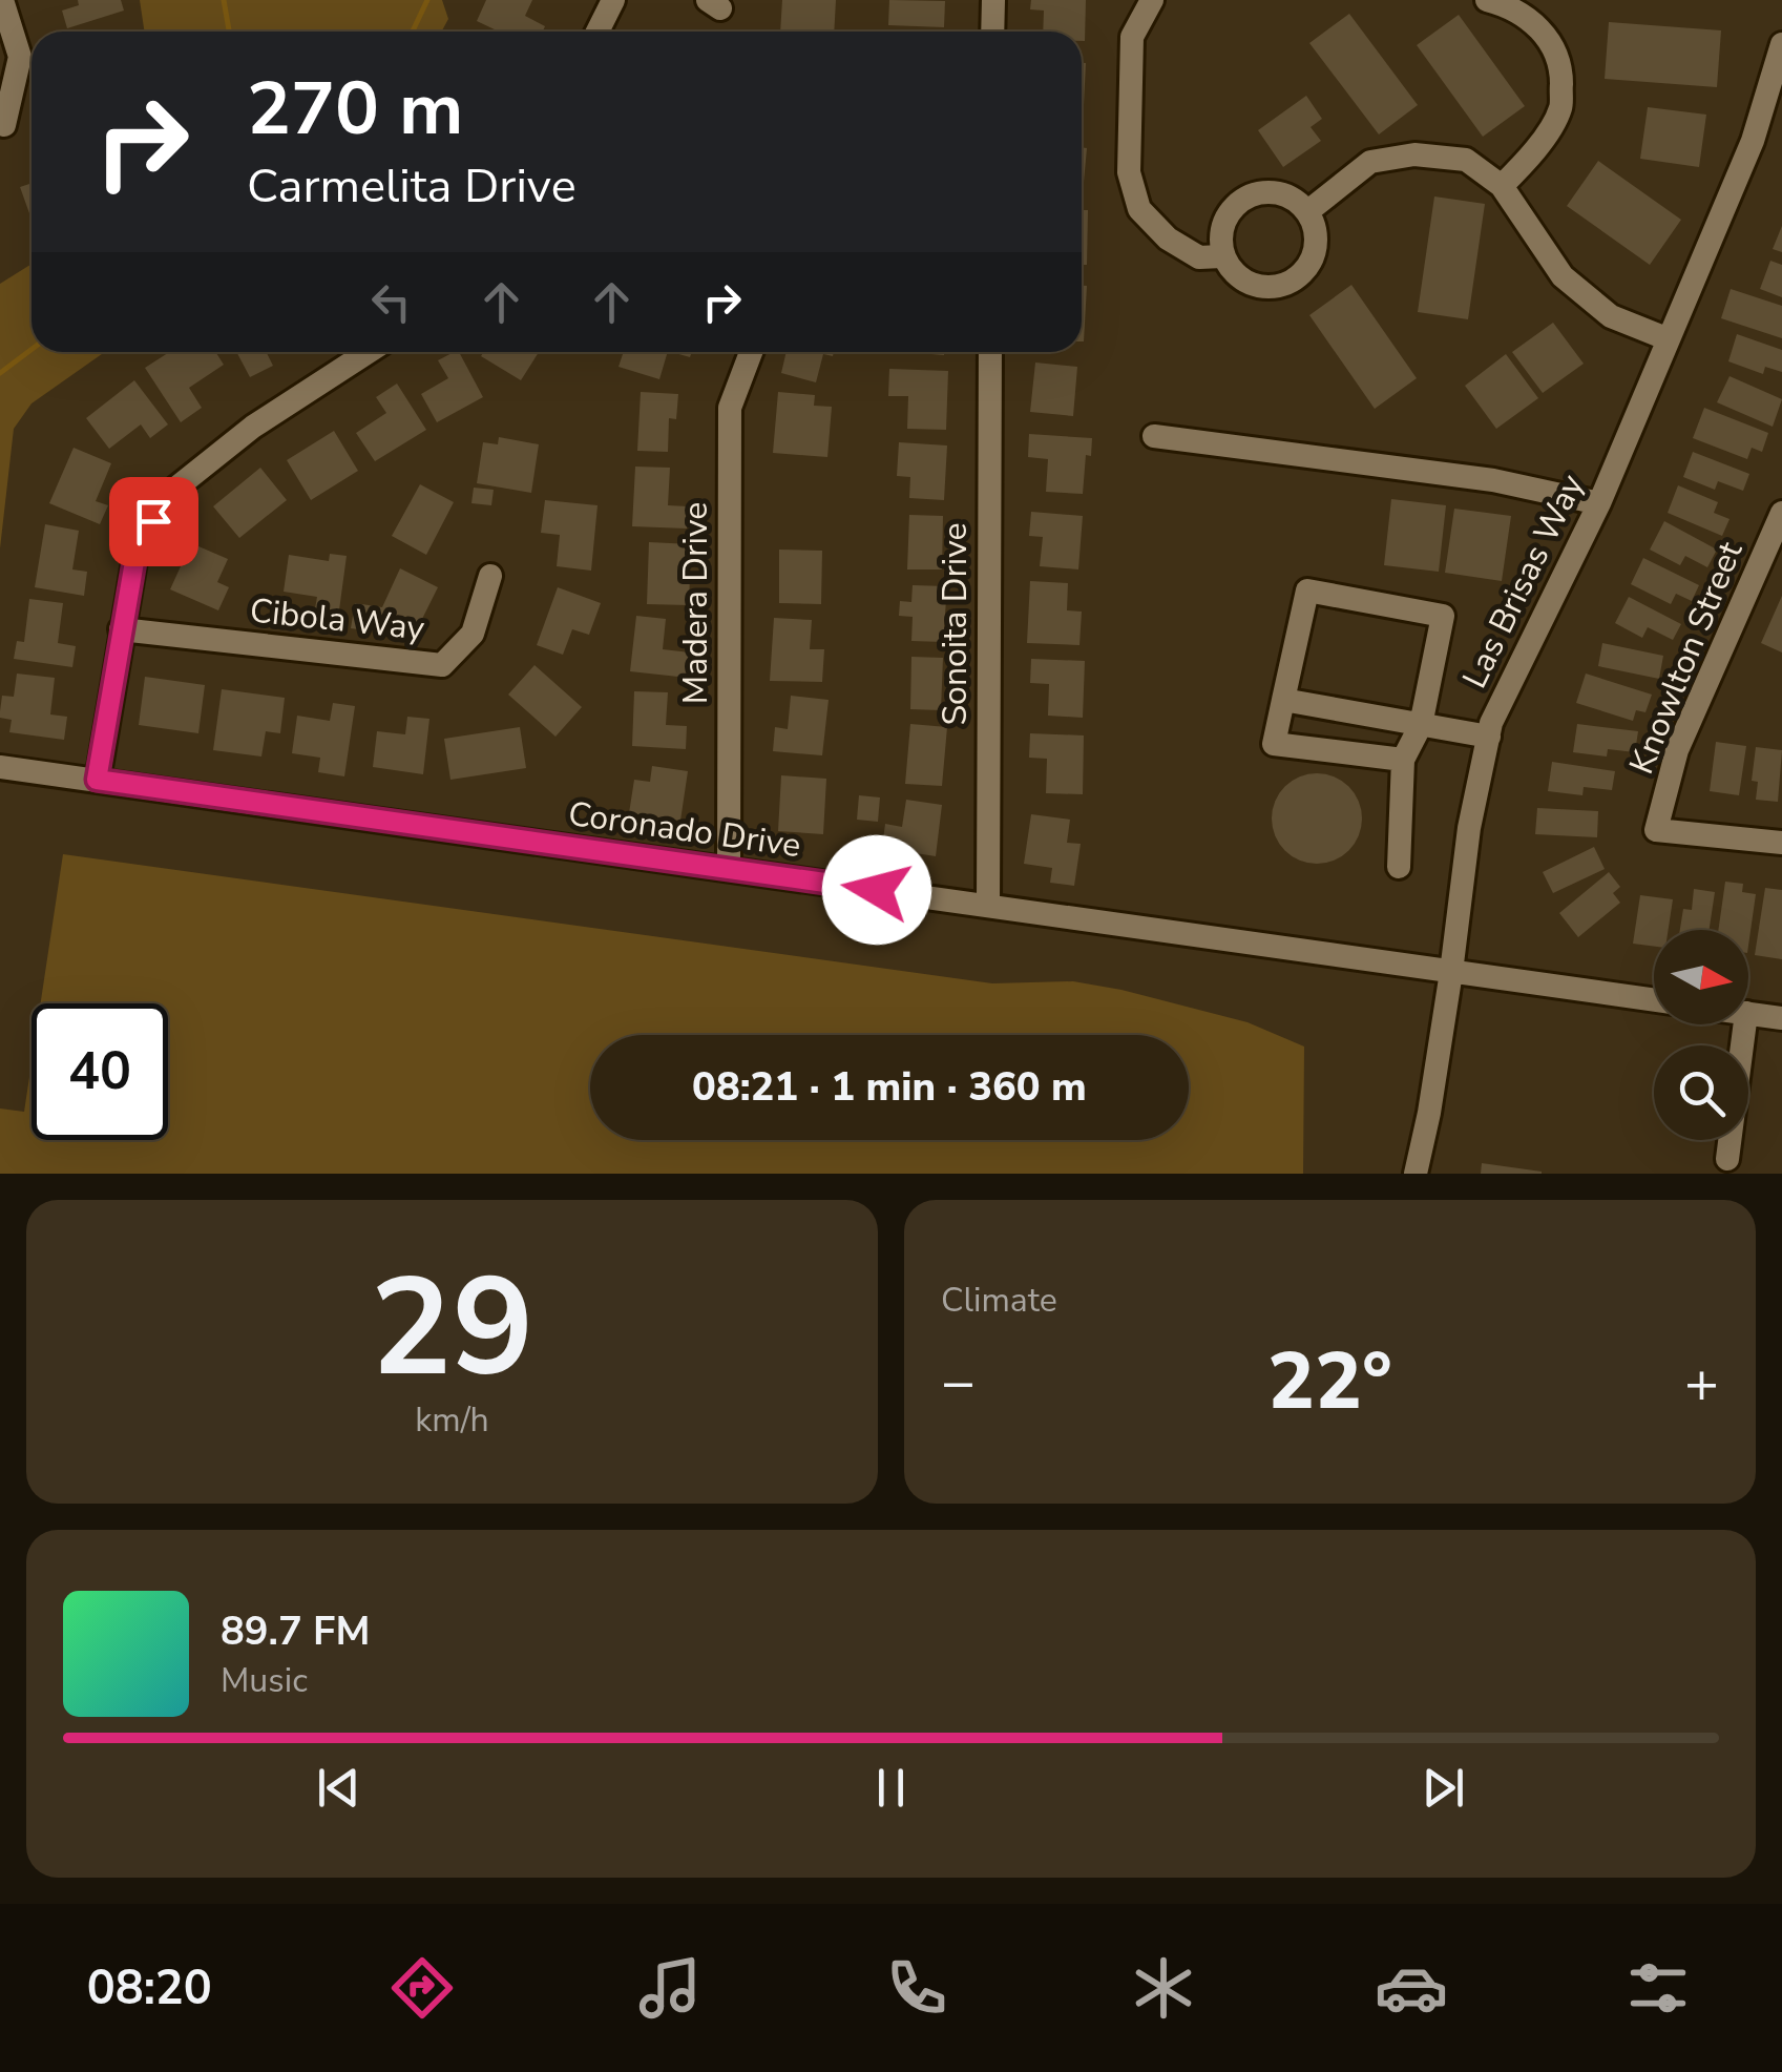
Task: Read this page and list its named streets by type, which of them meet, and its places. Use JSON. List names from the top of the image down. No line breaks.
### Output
{"streets":{"street":["Las Brisas Way","Madera Drive","Cibola Way","Sonoita Drive","Knowlton Street","Coronado Drive"]},"crossings":[["Las Brisas Way","Coronado Drive"],["Madera Drive","Coronado Drive"],["Sonoita Drive","Coronado Drive"]],"north":"right","page":{"turn":["270 m","Carmelita Drive"],"limit":"40","trip":"08:21 · 1 min · 360 m","tile":[["29","km/h"],"Climate"],"heat":["−","22°","+"],"song":["89.7 FM","Music"],"tabs":"08:20"}}
